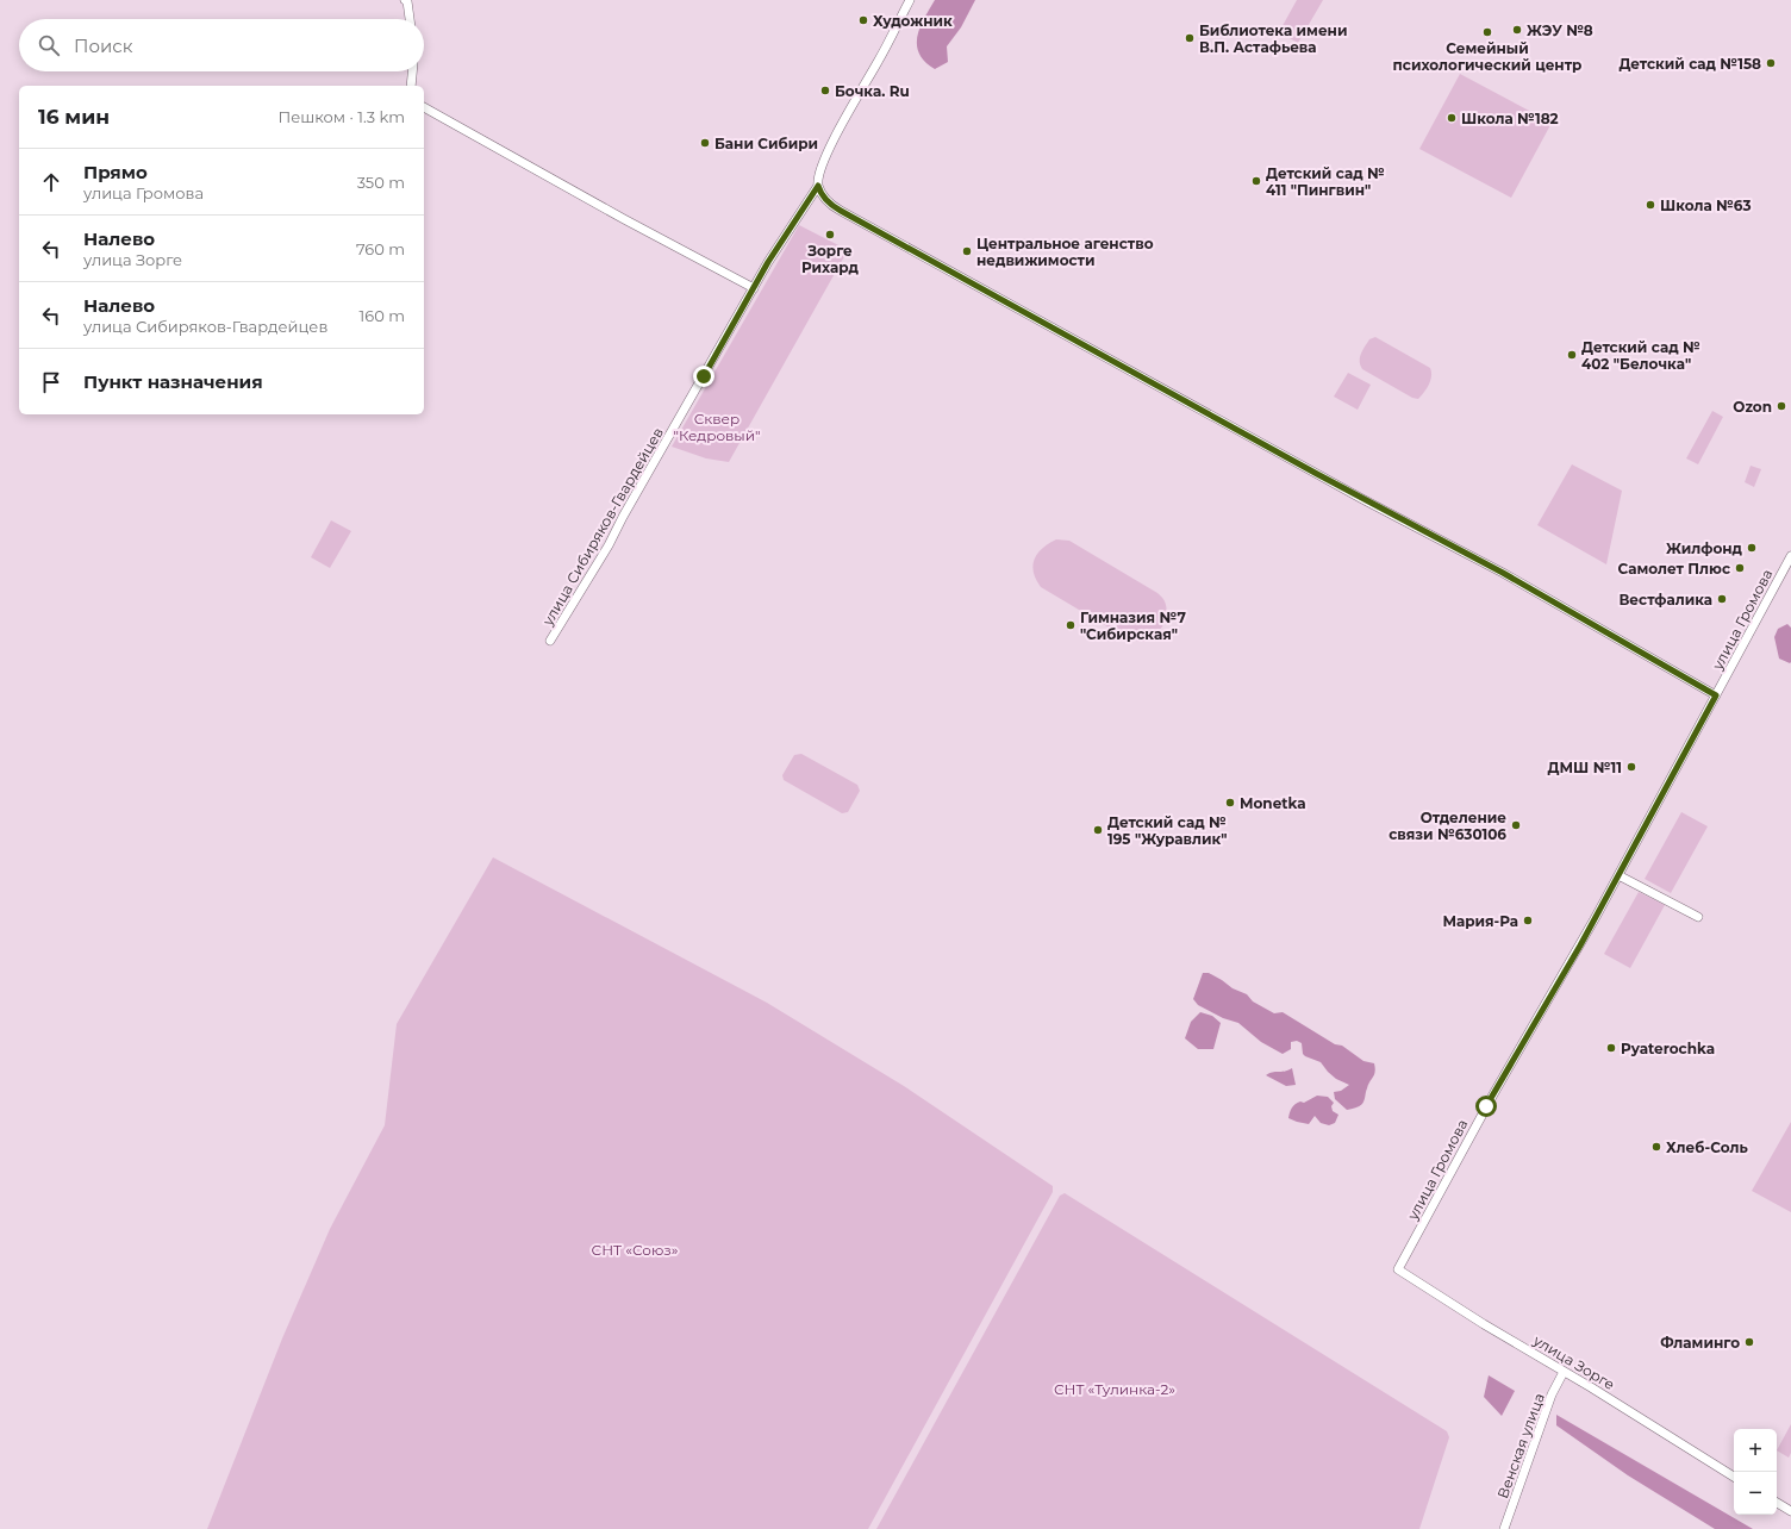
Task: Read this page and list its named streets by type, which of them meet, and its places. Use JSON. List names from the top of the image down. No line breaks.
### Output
{"streets":{"street":["улица Сибиряков-Гвардейцев","улица Громова","улица Зорге","Венская улица"]},"crossings":[["улица Громова","улица Зорге"],["улица Зорге","Венская улица"]],"parks":["Сквер \"Кедровый\"","СНТ «Союз»","СНТ «Тулинка-2»"],"places":["Художник","ЖЭУ №8","Семейный психологический центр","Библиотека имени В.П. Астафьева","Детский сад №158","Бочка. Ru","Школа №182","Бани Сибири","Детский сад № 411 \"Пингвин\"","Школа №63","Зорге Рихард","Центральное агенство недвижимости","Детский сад № 402 \"Белочка\"","Ozon","Жилфонд","Самолет Плюс","Вестфалика","Гимназия №7 \"Сибирская\"","ДМШ №11","Monetka","Отделение связи №630106","Детский сад № 195 \"Журавлик\"","Мария-Ра","Pyaterochka","Хлеб-Соль","Фламинго"],"page":{"search":"Поиск","heading":["16 мин","Пешком · 1.3 km"],"list":[["Прямо","улица Громова","350 m"],["Налево","улица Зорге","760 m"],["Налево","улица Сибиряков-Гвардейцев","160 m"],"Пункт назначения"],"map_buttons":["+","−"]}}
